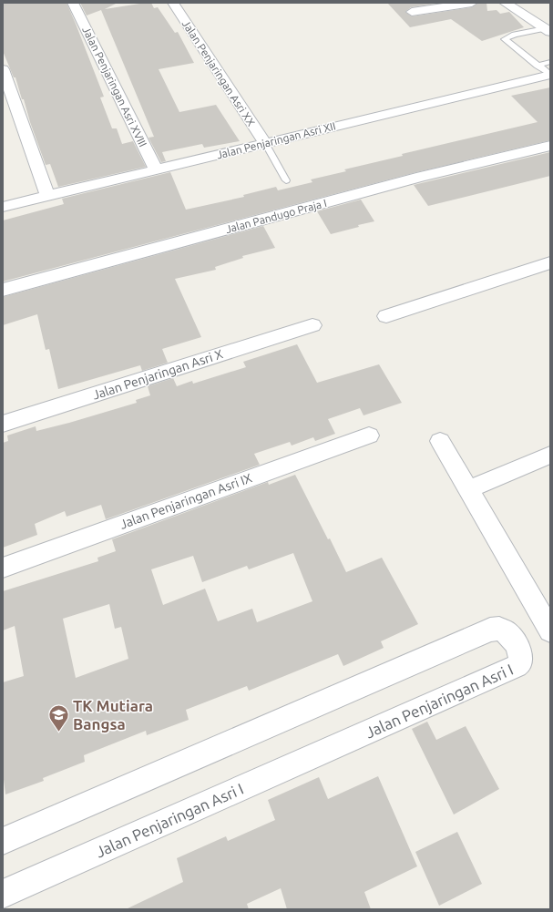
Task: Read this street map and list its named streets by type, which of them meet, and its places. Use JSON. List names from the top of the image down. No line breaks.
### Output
{"streets":{"street":["Jalan Penjaringan Asri XX","Jalan Penjaringan Asri XVIII","Jalan Penjaringan Asri XII","Jalan Pandugo Praja I","Jalan Penjaringan Asri X","Jalan Penjaringan Asri IX","Jalan Penjaringan Asri I"]},"crossings":[["Jalan Penjaringan Asri XX","Jalan Penjaringan Asri XII"],["Jalan Penjaringan Asri XVIII","Jalan Penjaringan Asri XII"]],"places":{"school or university":["TK Mutiara Bangsa"]}}
